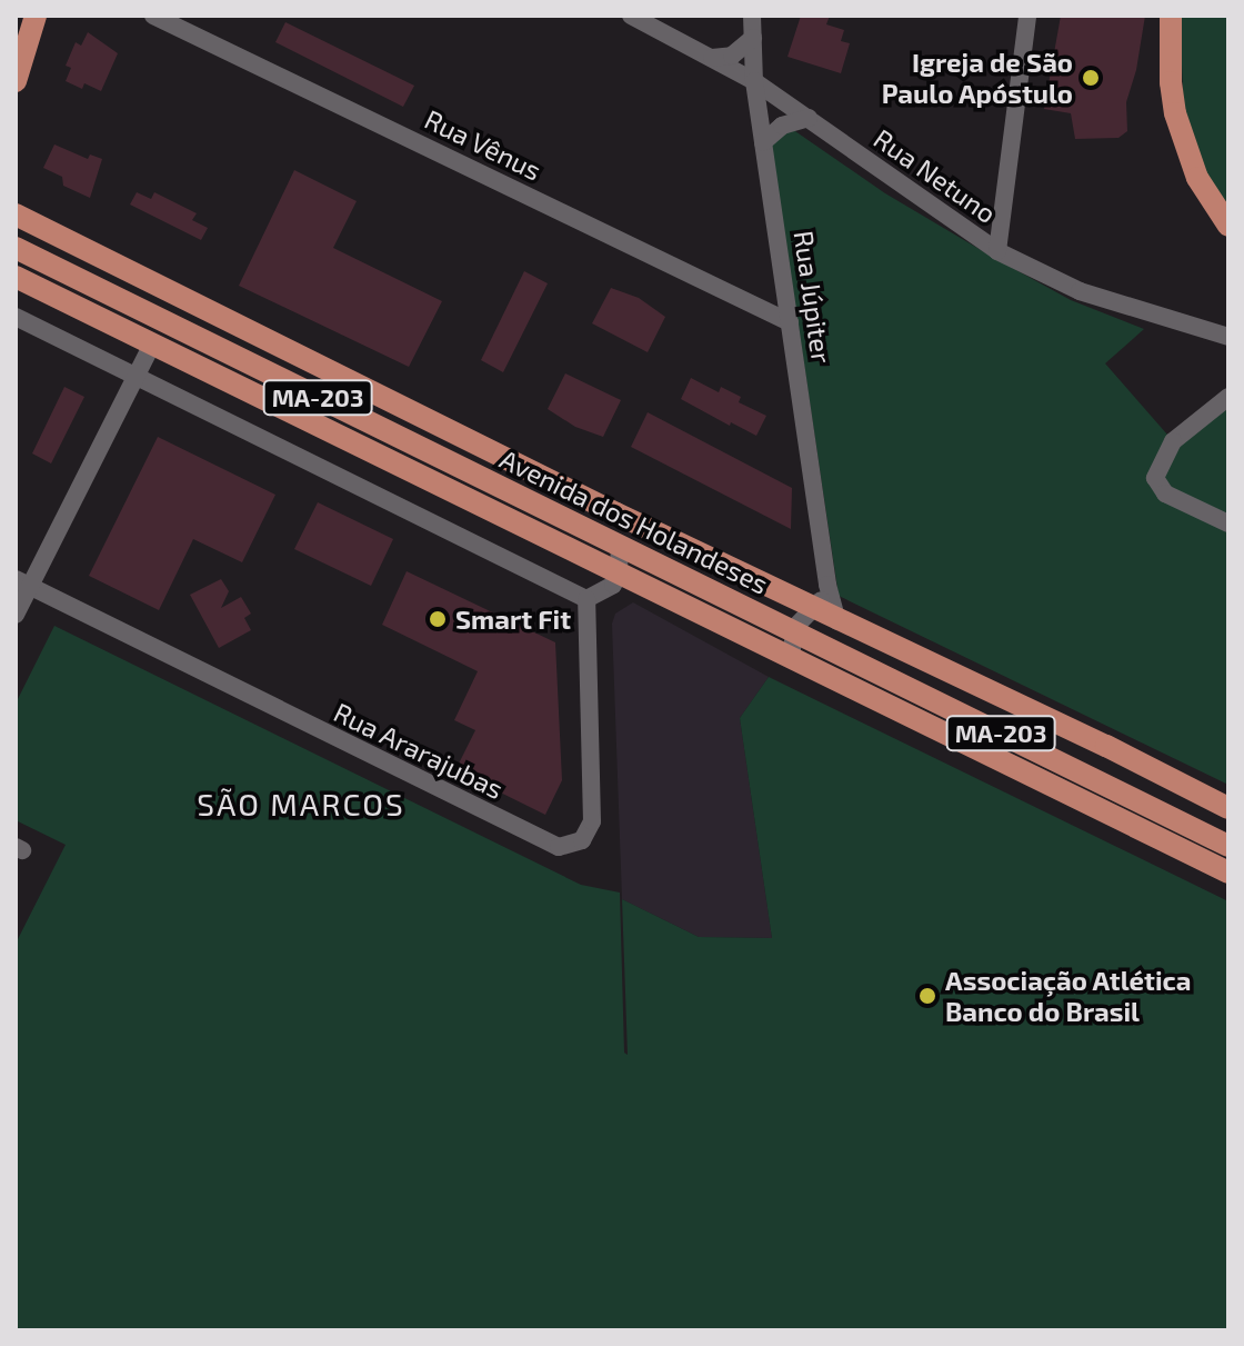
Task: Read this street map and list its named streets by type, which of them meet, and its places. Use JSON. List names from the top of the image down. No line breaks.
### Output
{"streets":{"main road":["MA-203","Avenida dos Holandeses"],"street":["Rua Vênus","Rua Netuno","Rua Júpiter","Rua Ararajubas"]},"crossings":[["Rua Vênus","Rua Júpiter"],["Rua Netuno","Rua Júpiter"],["Rua Júpiter","Avenida dos Holandeses"],["Avenida dos Holandeses","Rua Ararajubas"]],"districts":["SÃO MARCOS"],"places":["Igreja de São Paulo Apóstulo","Smart Fit","Associação Atlética Banco do Brasil"]}
